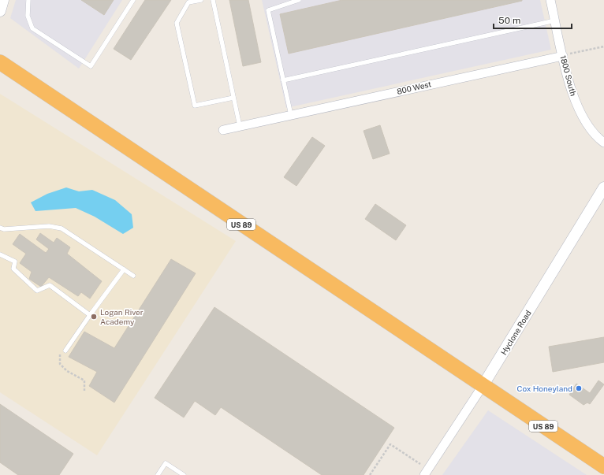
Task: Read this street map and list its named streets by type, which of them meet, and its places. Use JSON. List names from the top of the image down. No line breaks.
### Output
{"streets":{"highway":["US 89"],"street":["1800 South","800 West","Hyclone Road"]},"crossings":[["1800 South","800 West"],["US 89","Hyclone Road"]],"places":["Logan River Academy","Cox Honeyland"],"scale_bar":"50 m"}
